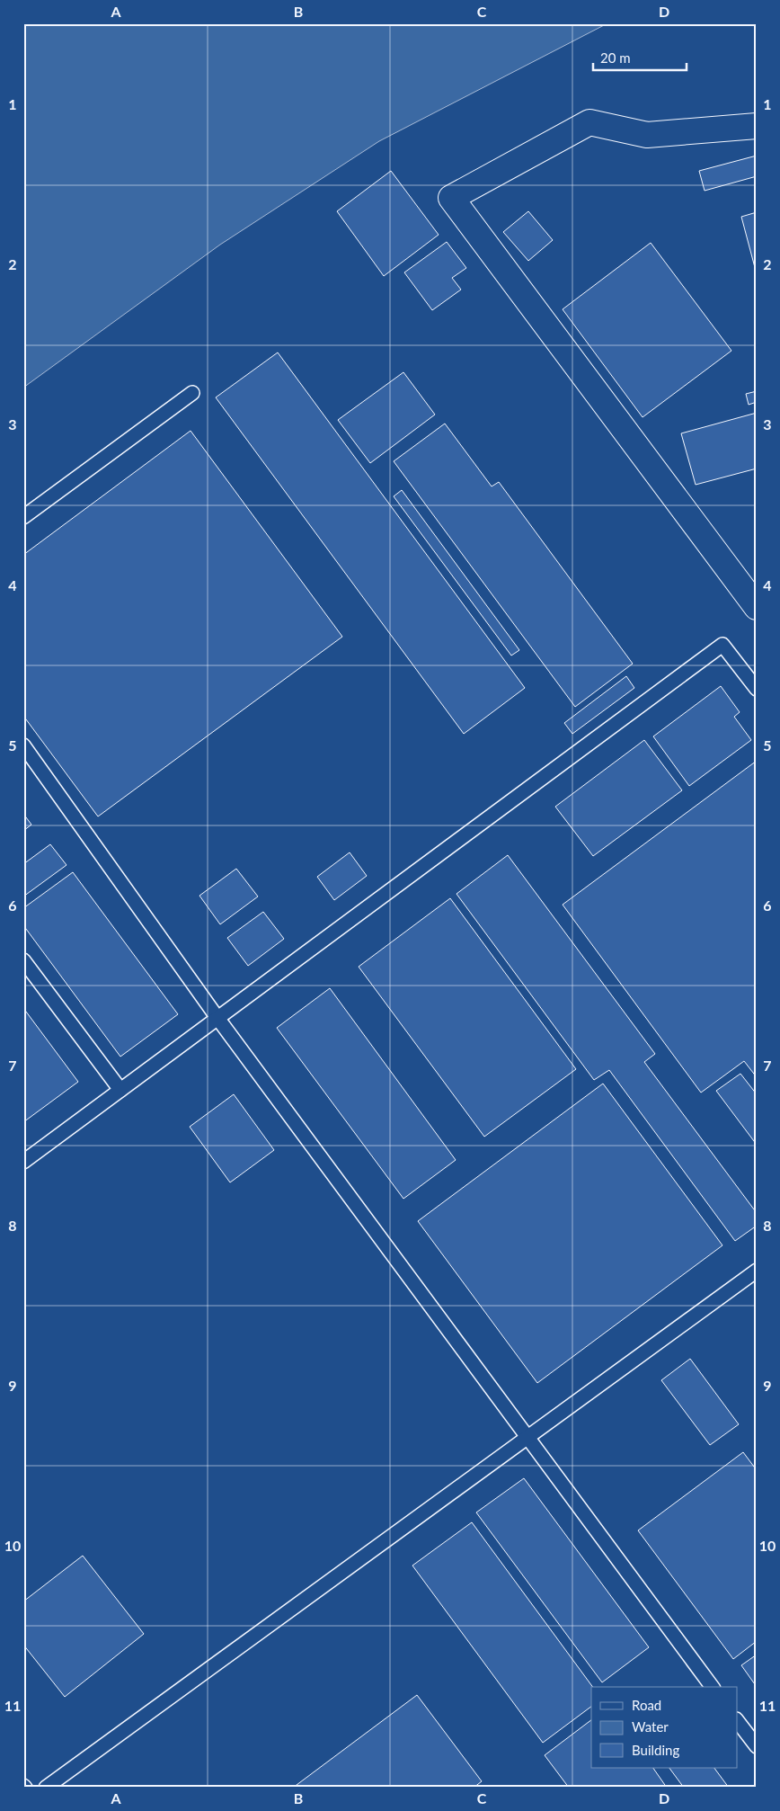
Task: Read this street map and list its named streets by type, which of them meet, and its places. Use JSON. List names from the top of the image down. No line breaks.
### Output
{"legend":["Road","Water","Building"],"scale_bar":"20 m","grid":{"columns":["A","B","C","D"],"rows":["1","2","3","4","5","6","7","8","9","10","11"]}}
